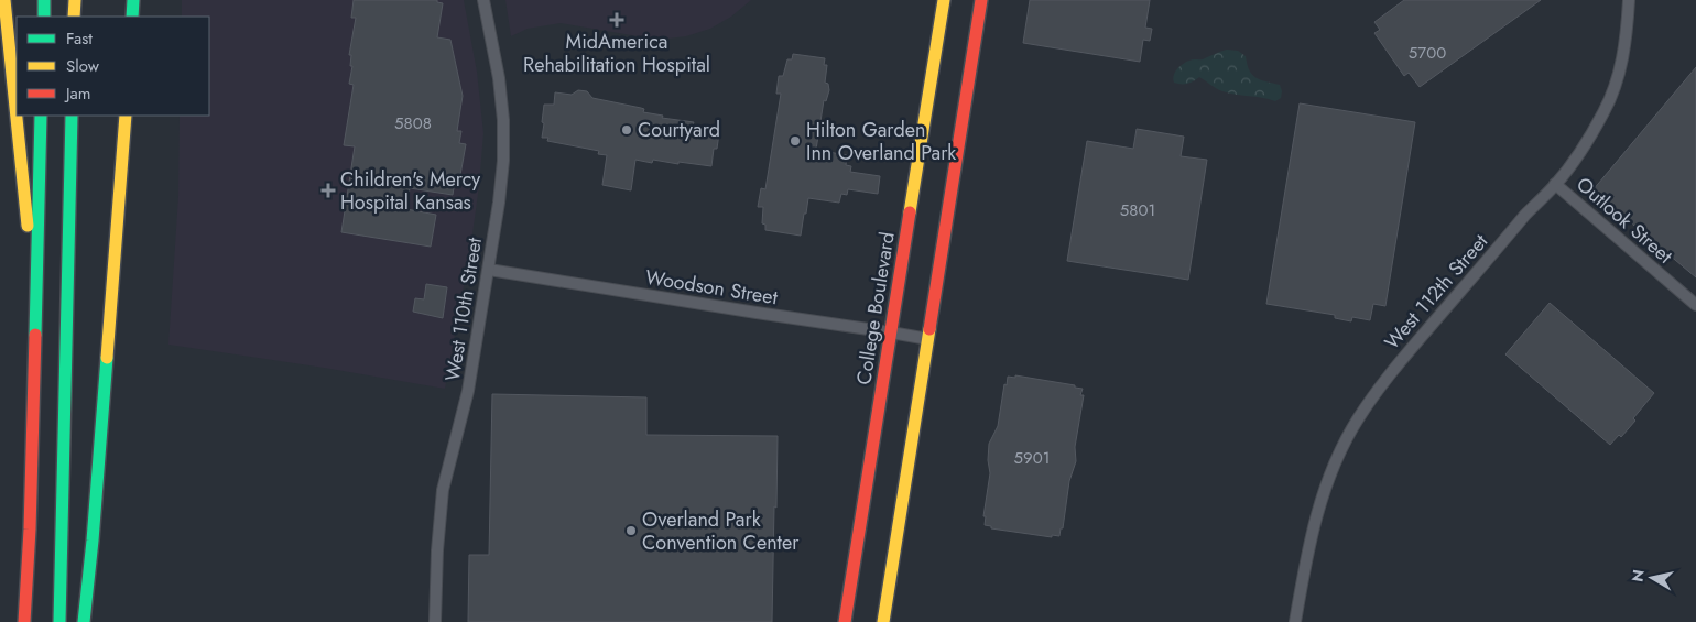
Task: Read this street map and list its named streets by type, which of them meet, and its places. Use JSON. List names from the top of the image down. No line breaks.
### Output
{"streets":{"main road":["College Boulevard"],"street":["Outlook Street","Woodson Street","West 112th Street","West 110th Street"]},"crossings":[["Outlook Street","West 112th Street"],["Woodson Street","College Boulevard"],["Woodson Street","West 110th Street"]],"places":{"health":["MidAmerica Rehabilitation Hospital","Children's Mercy Hospital Kansas"],"other":["Courtyard","Hilton Garden Inn Overland Park","Overland Park Convention Center"]},"house_numbers":["5700","5808","5801","5901"],"legend":["Fast","Slow","Jam"],"north":"left"}
